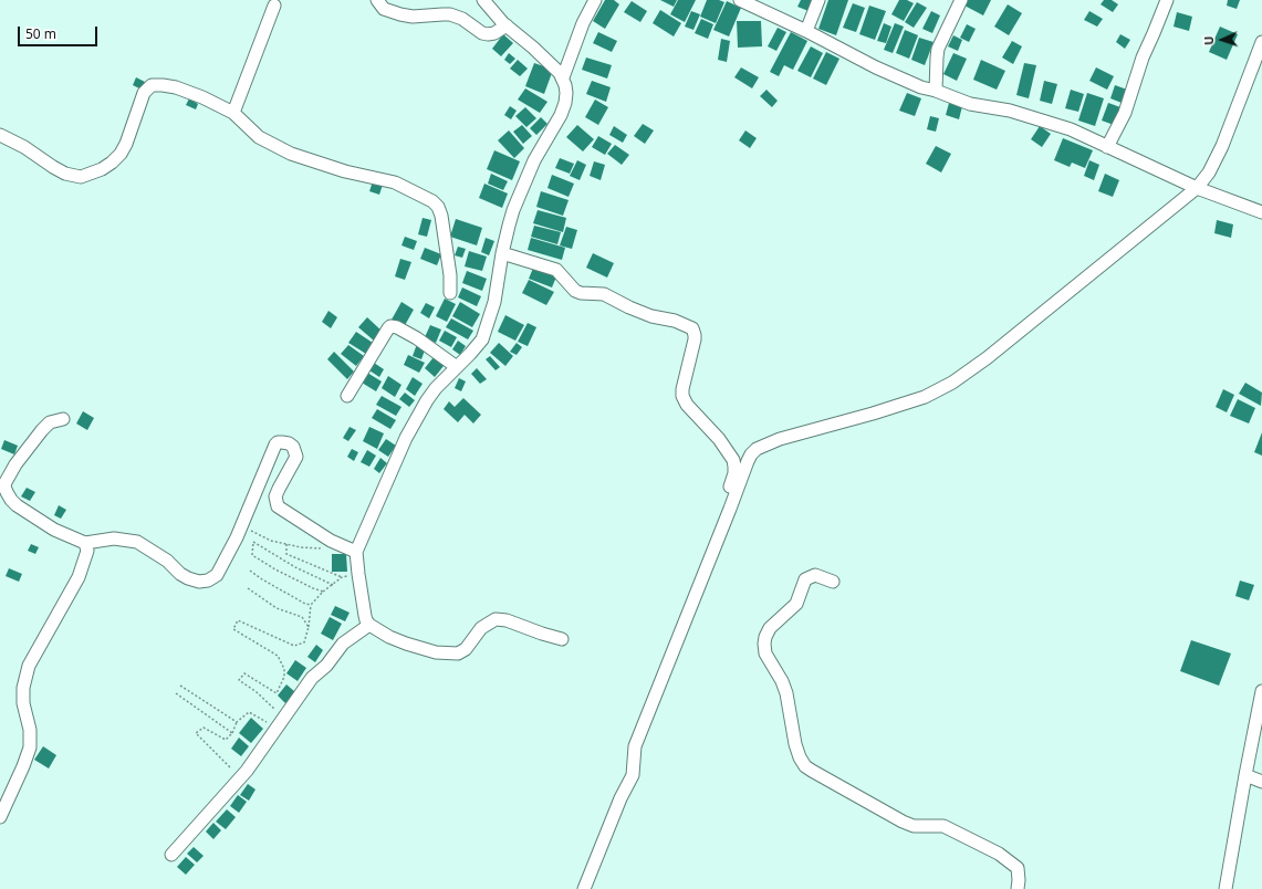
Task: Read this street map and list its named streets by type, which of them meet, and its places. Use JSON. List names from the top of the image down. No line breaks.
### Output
{"scale_bar":"50 m","north":"left"}
